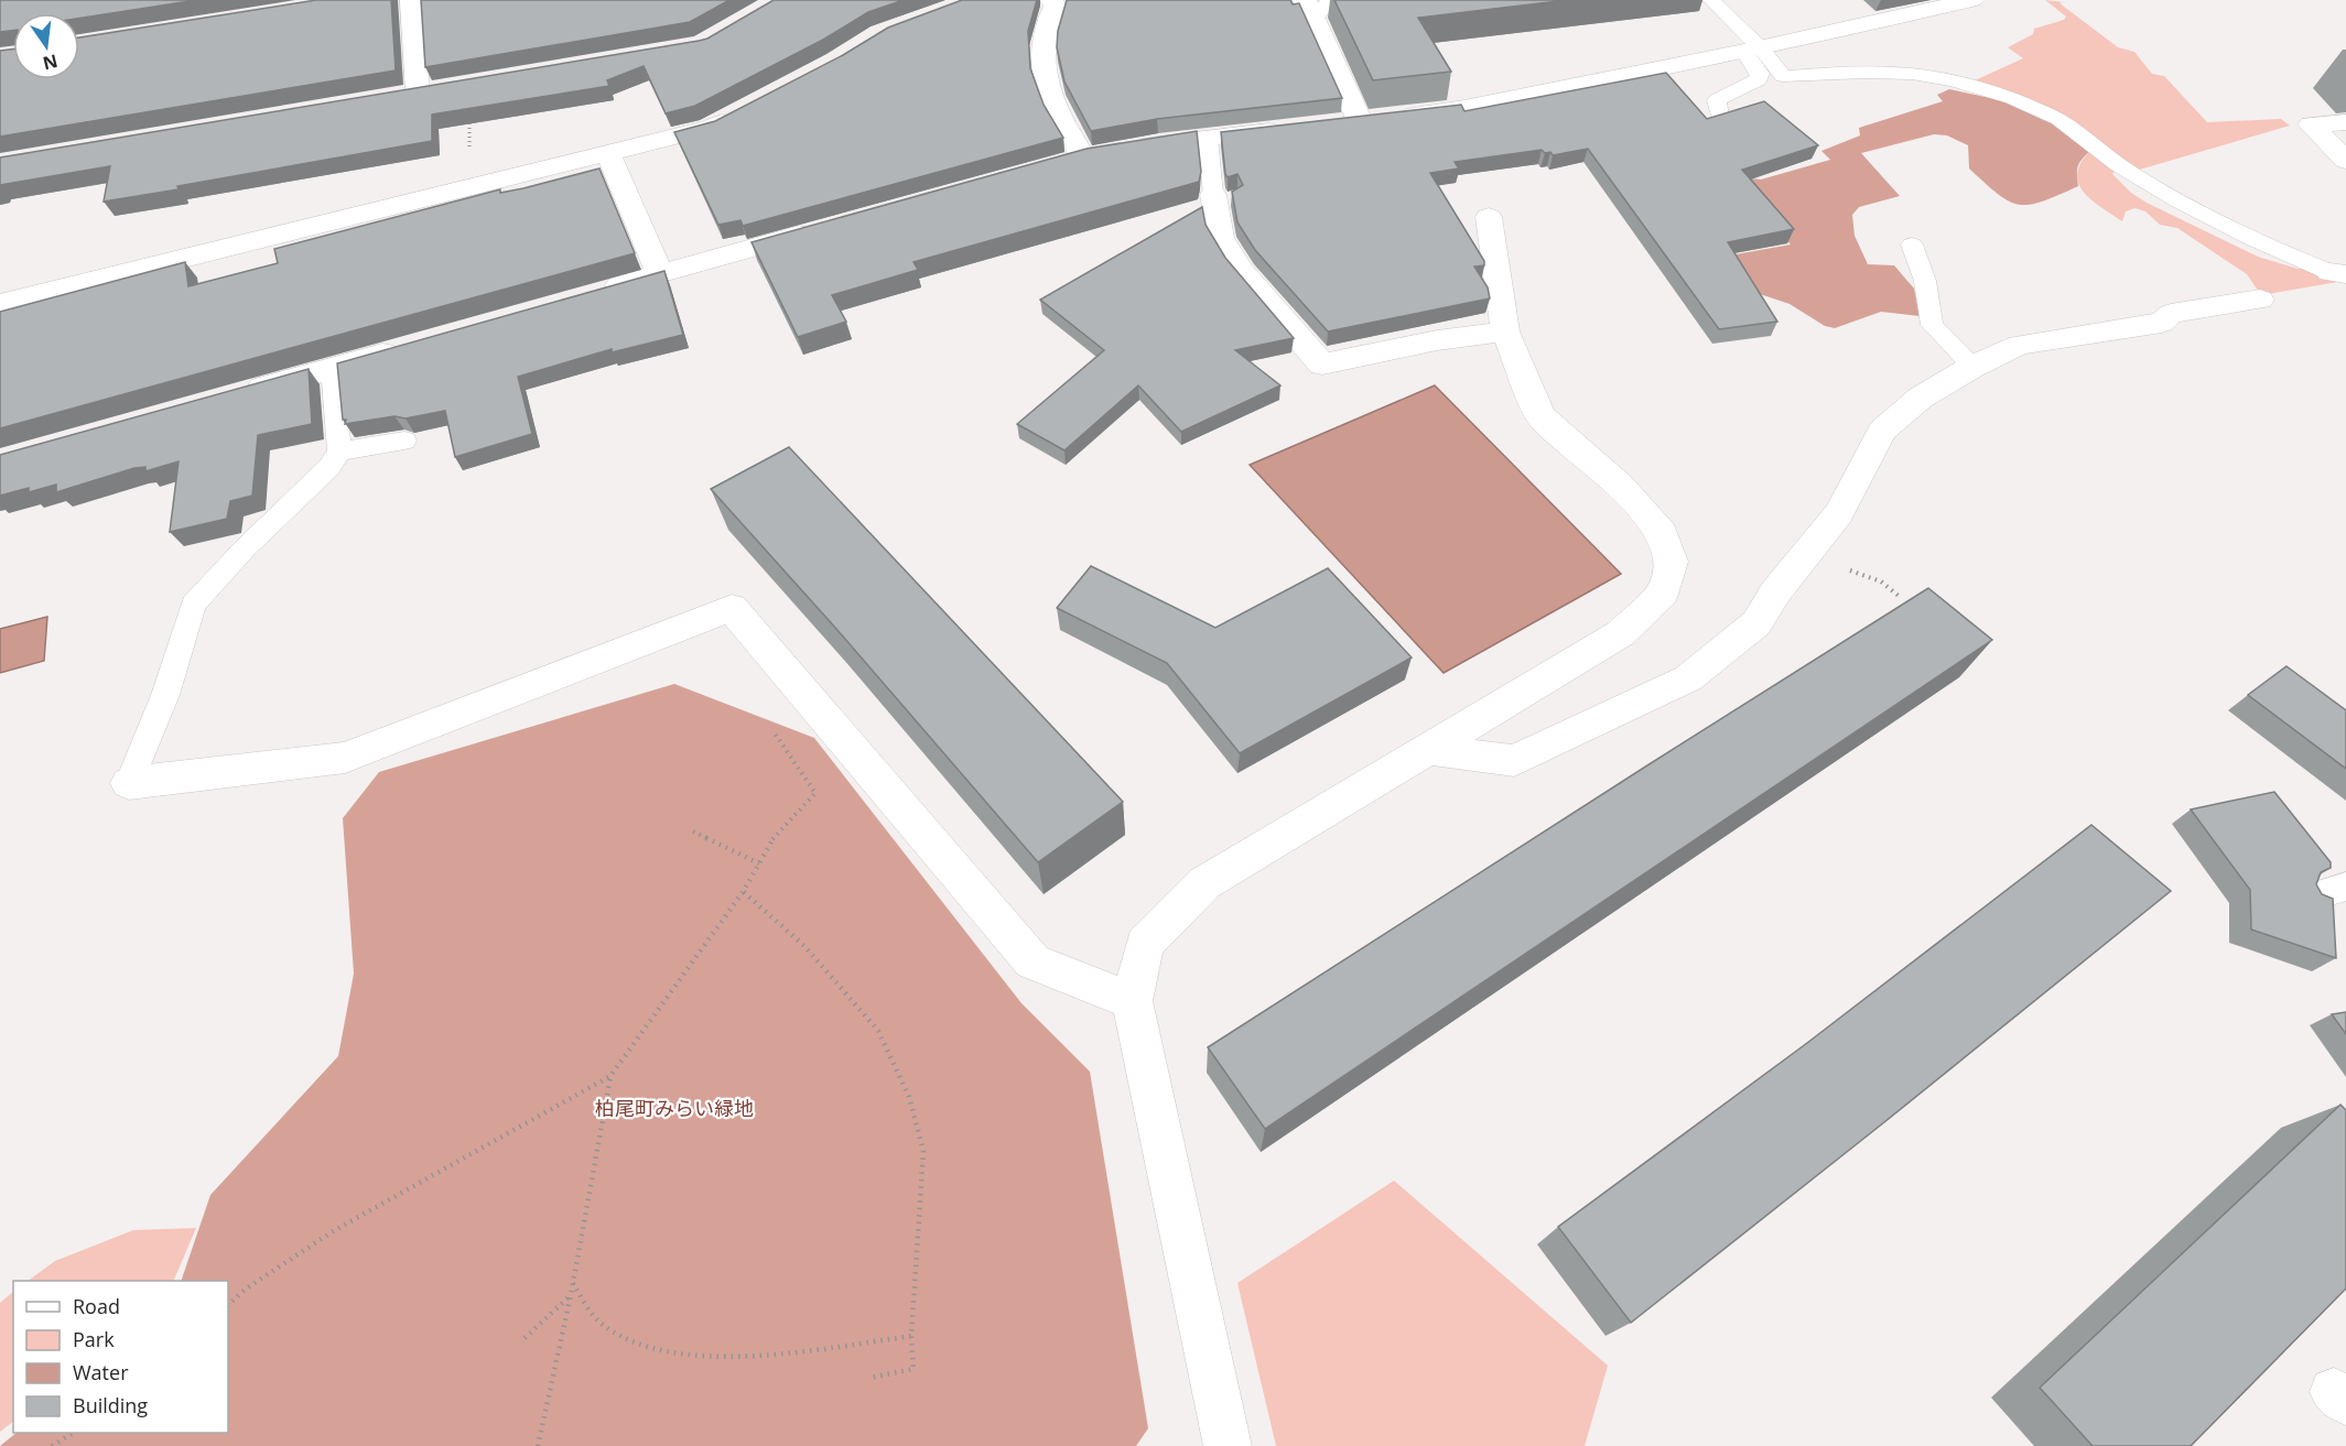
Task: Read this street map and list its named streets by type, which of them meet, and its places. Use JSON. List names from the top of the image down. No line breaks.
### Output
{"parks":["柏尾町みらい緑地"],"legend":["Road","Park","Water","Building"],"north":"bottom"}
